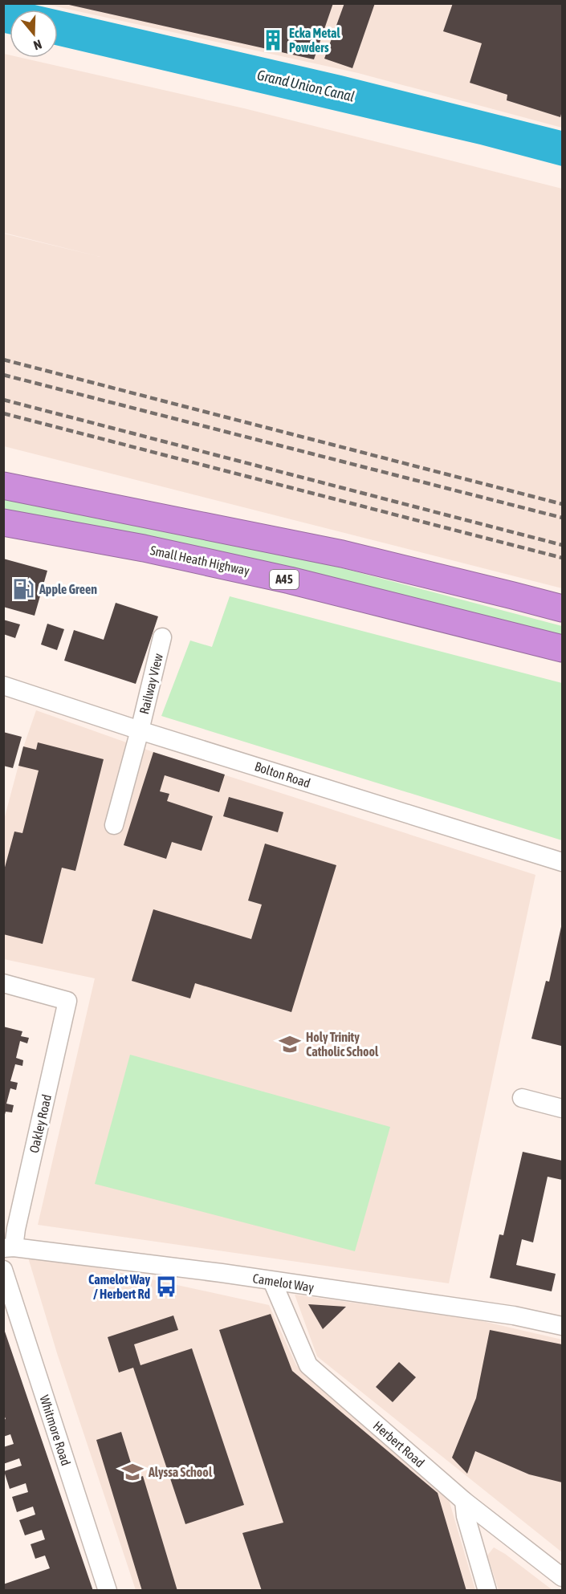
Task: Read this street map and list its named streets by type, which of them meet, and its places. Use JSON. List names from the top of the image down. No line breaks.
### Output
{"streets":{"highway":["Small Heath Highway","A45"],"street":["Railway View","Bolton Road","Oakley Road","Camelot Way","Whitmore Road","Herbert Road"]},"crossings":[["Railway View","Bolton Road"],["Oakley Road","Camelot Way"],["Camelot Way","Herbert Road"]],"water":["Grand Union Canal"],"places":{"building":["Ecka Metal Powders"],"fuel station":["Apple Green"],"school or university":["Holy Trinity Catholic School","Alyssa School"],"bus stop":["Camelot Way / Herbert Rd"]},"north":"bottom"}
